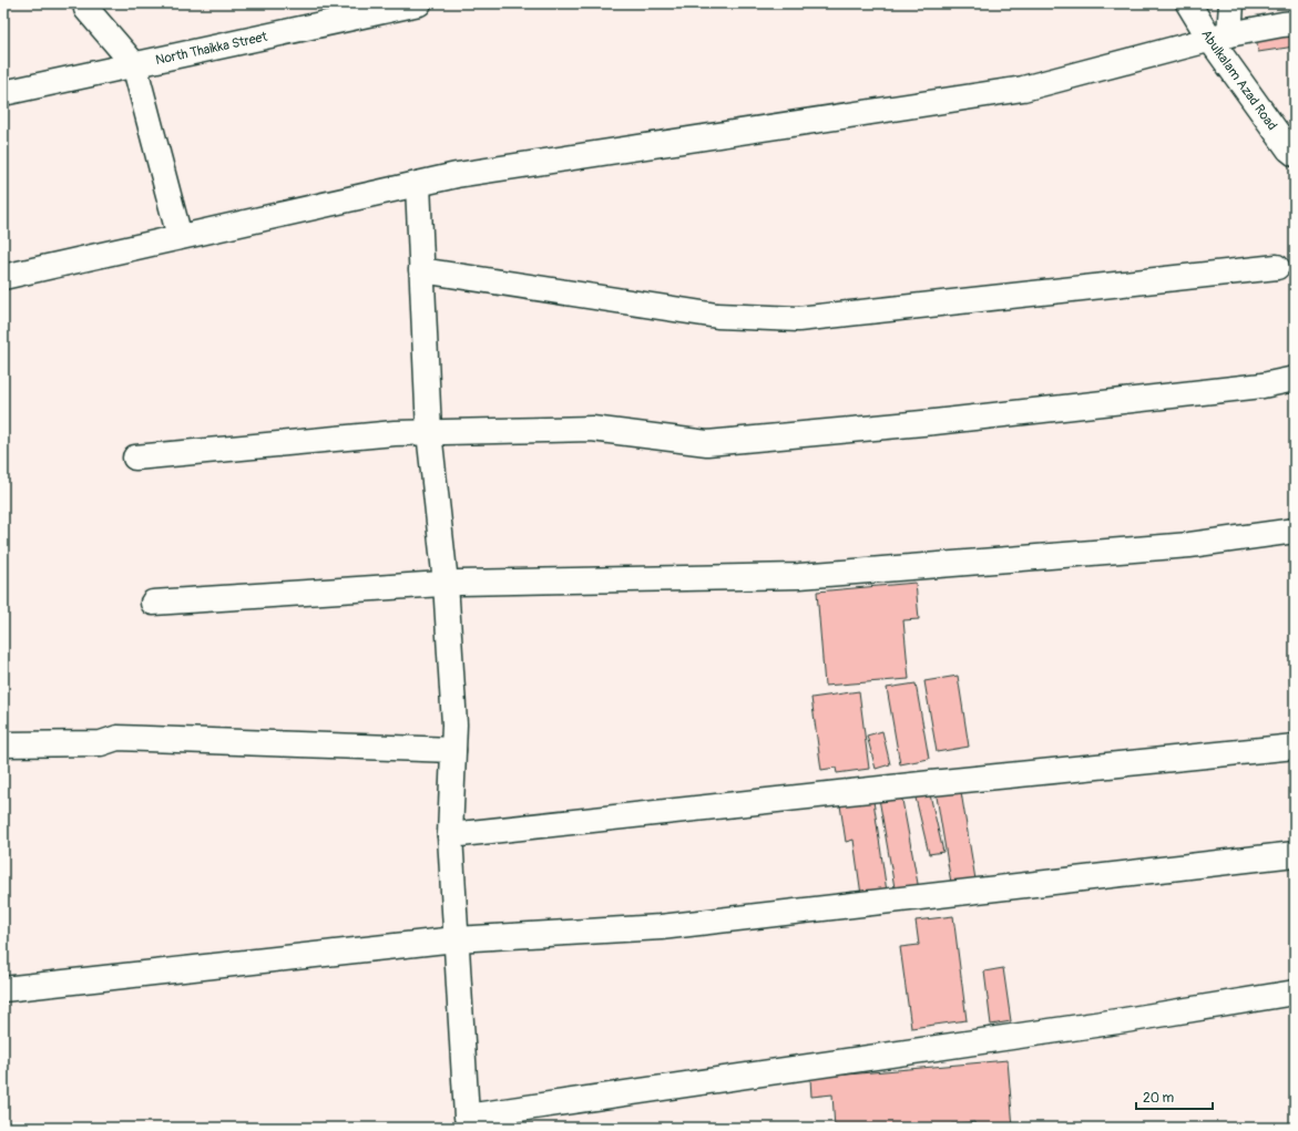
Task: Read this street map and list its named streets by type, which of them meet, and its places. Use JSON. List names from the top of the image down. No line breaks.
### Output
{"streets":{"street":["North Thaikka Street","Abulkalam Azad Road"]},"scale_bar":"20 m"}
